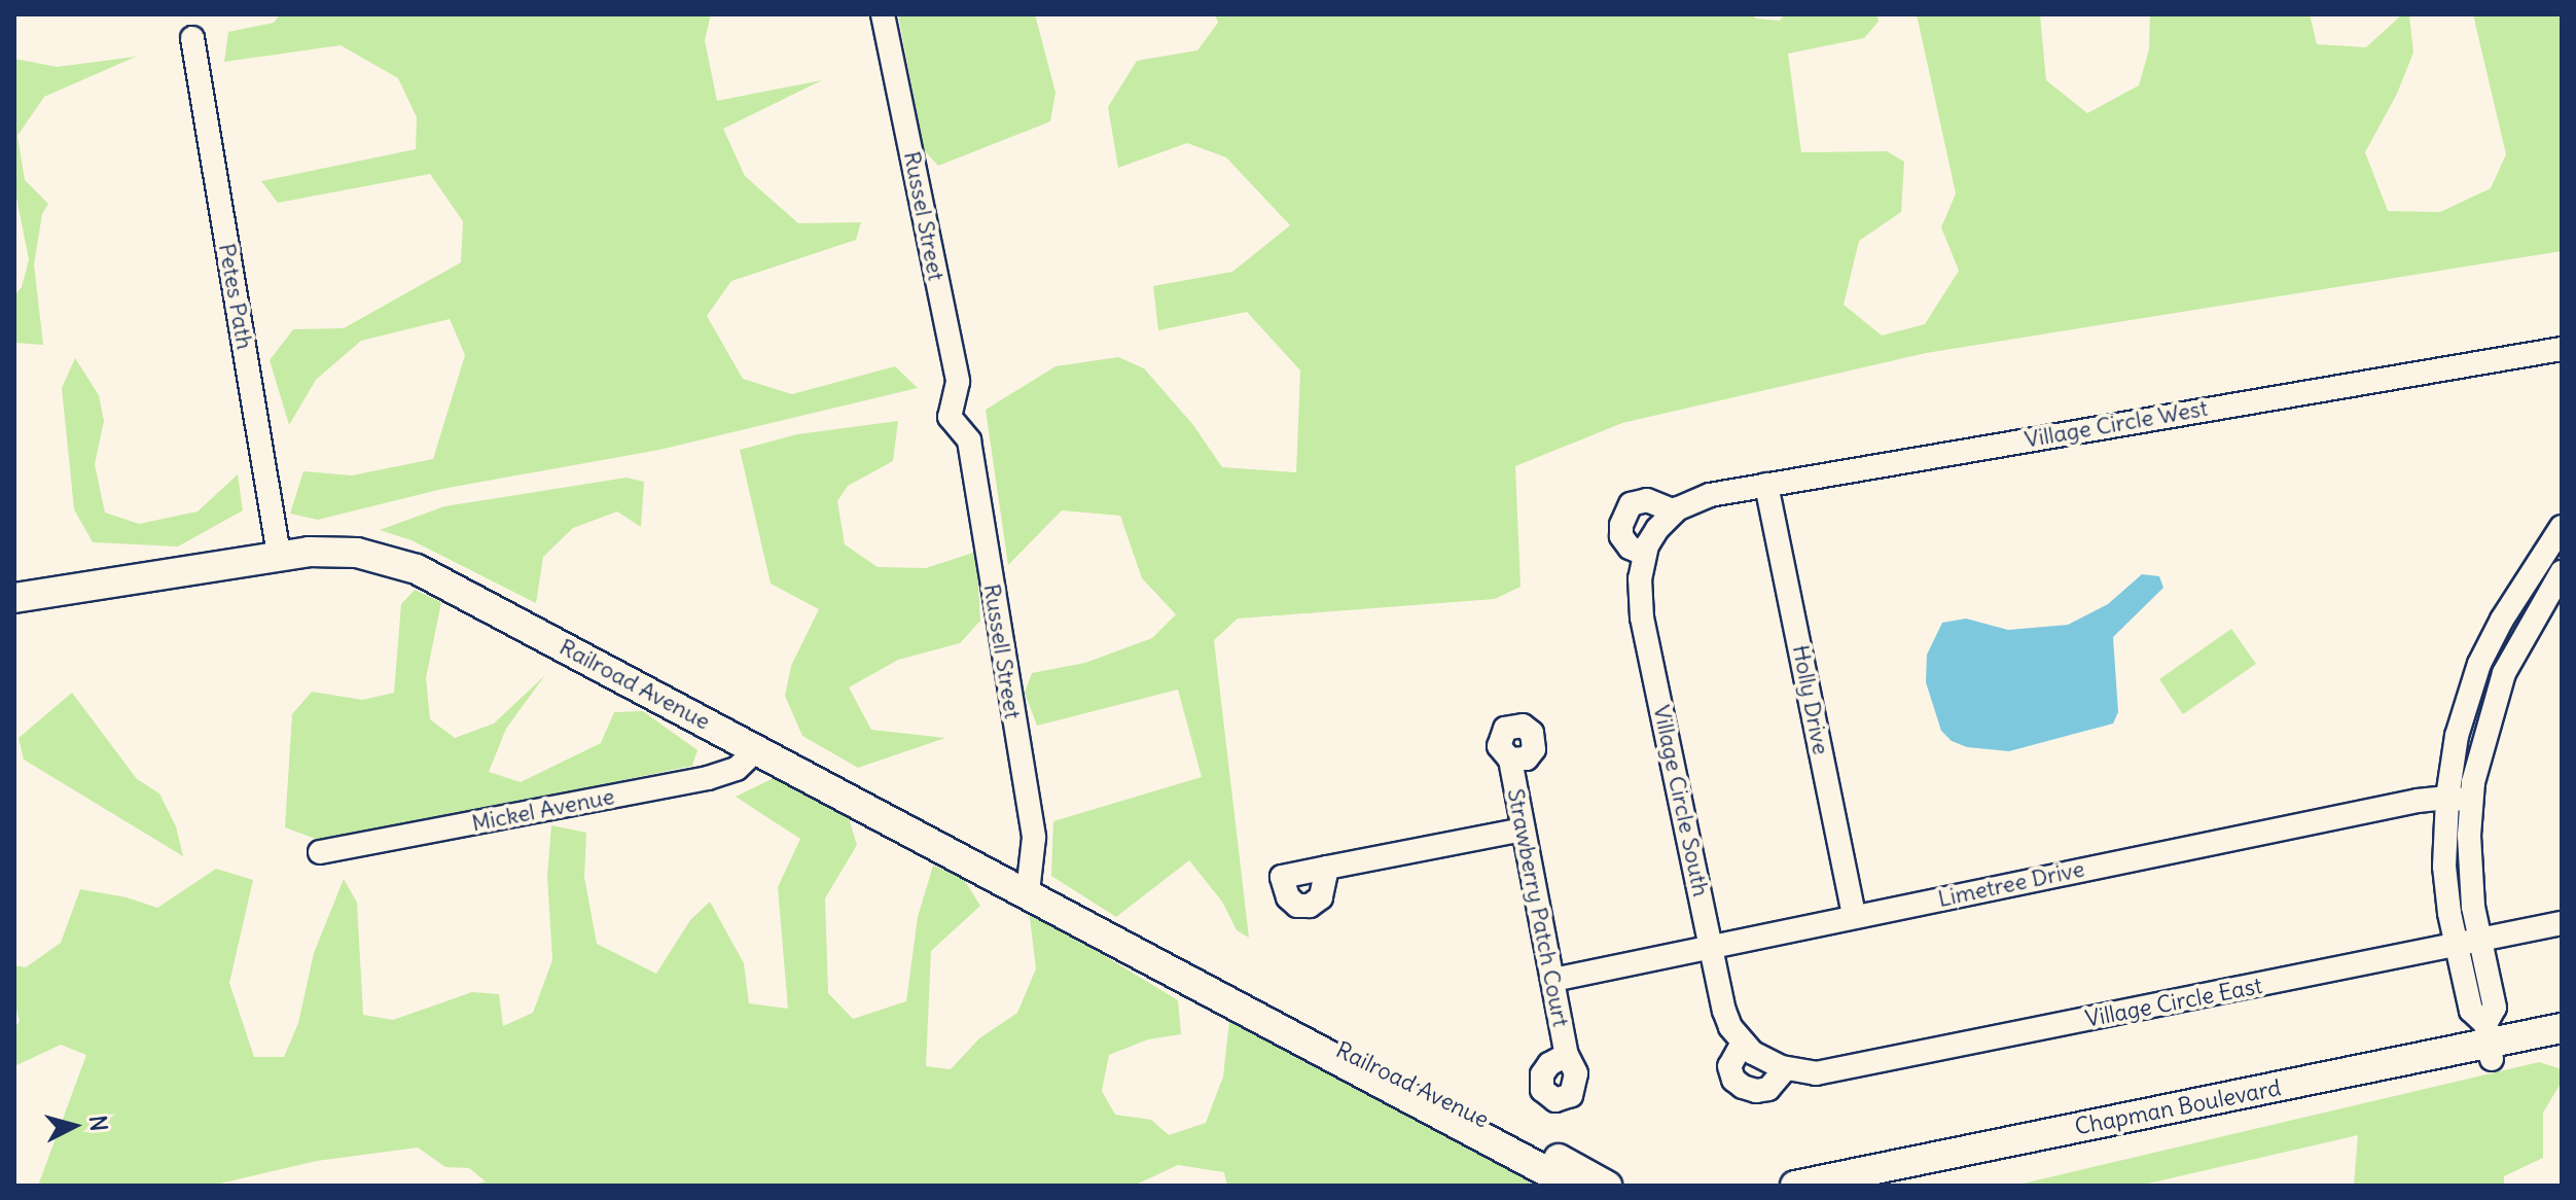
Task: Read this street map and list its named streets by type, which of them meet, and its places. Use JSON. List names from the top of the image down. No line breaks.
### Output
{"streets":{"main road":["Railroad Avenue","Chapman Boulevard"],"street":["Russel Street","Petes Path","Village Circle West","Russell Street","Holly Drive","Village Circle South","Mickel Avenue","Limetree Drive","Strawberry Patch Court","Village Circle East"]},"crossings":[["Russel Street","Russell Street"],["Petes Path","Railroad Avenue"],["Village Circle West","Holly Drive"],["Village Circle West","Village Circle South"],["Russell Street","Railroad Avenue"],["Railroad Avenue","Mickel Avenue"],["Holly Drive","Limetree Drive"],["Village Circle South","Limetree Drive"],["Village Circle South","Village Circle East"],["Limetree Drive","Strawberry Patch Court"]],"north":"right"}
